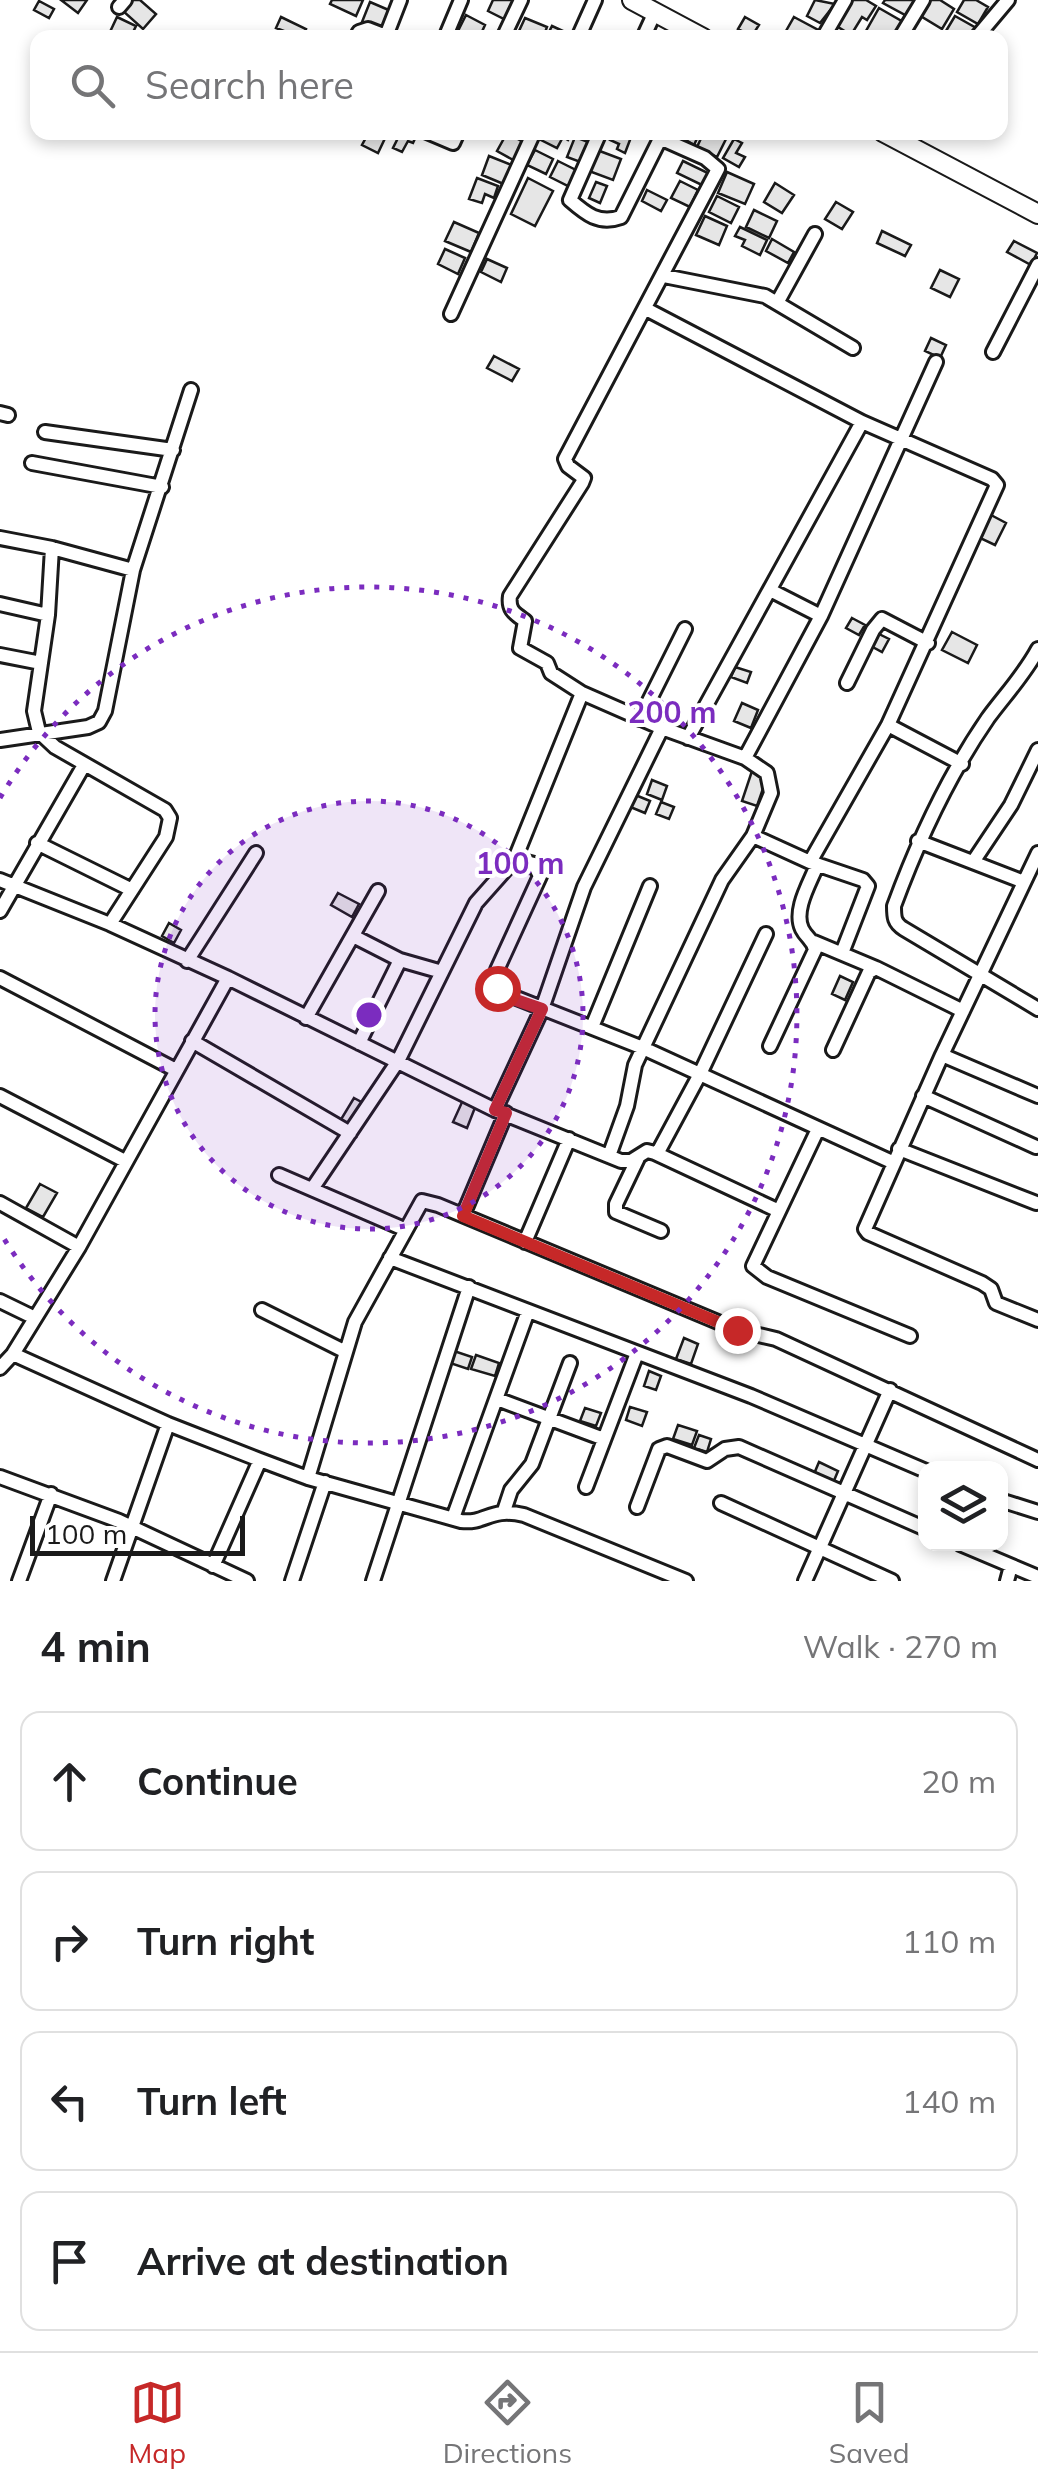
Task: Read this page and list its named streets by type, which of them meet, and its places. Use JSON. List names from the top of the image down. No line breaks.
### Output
{"scale_bar":"100 m","page":{"search":"Search here","scale":"100 m","heading":["4 min","Walk · 270 m"],"list":[["Continue","20 m"],["Turn right","110 m"],["Turn left","140 m"],"Arrive at destination"],"nav":["Map","Directions","Saved"]},"rings":["200 m","100 m"]}
